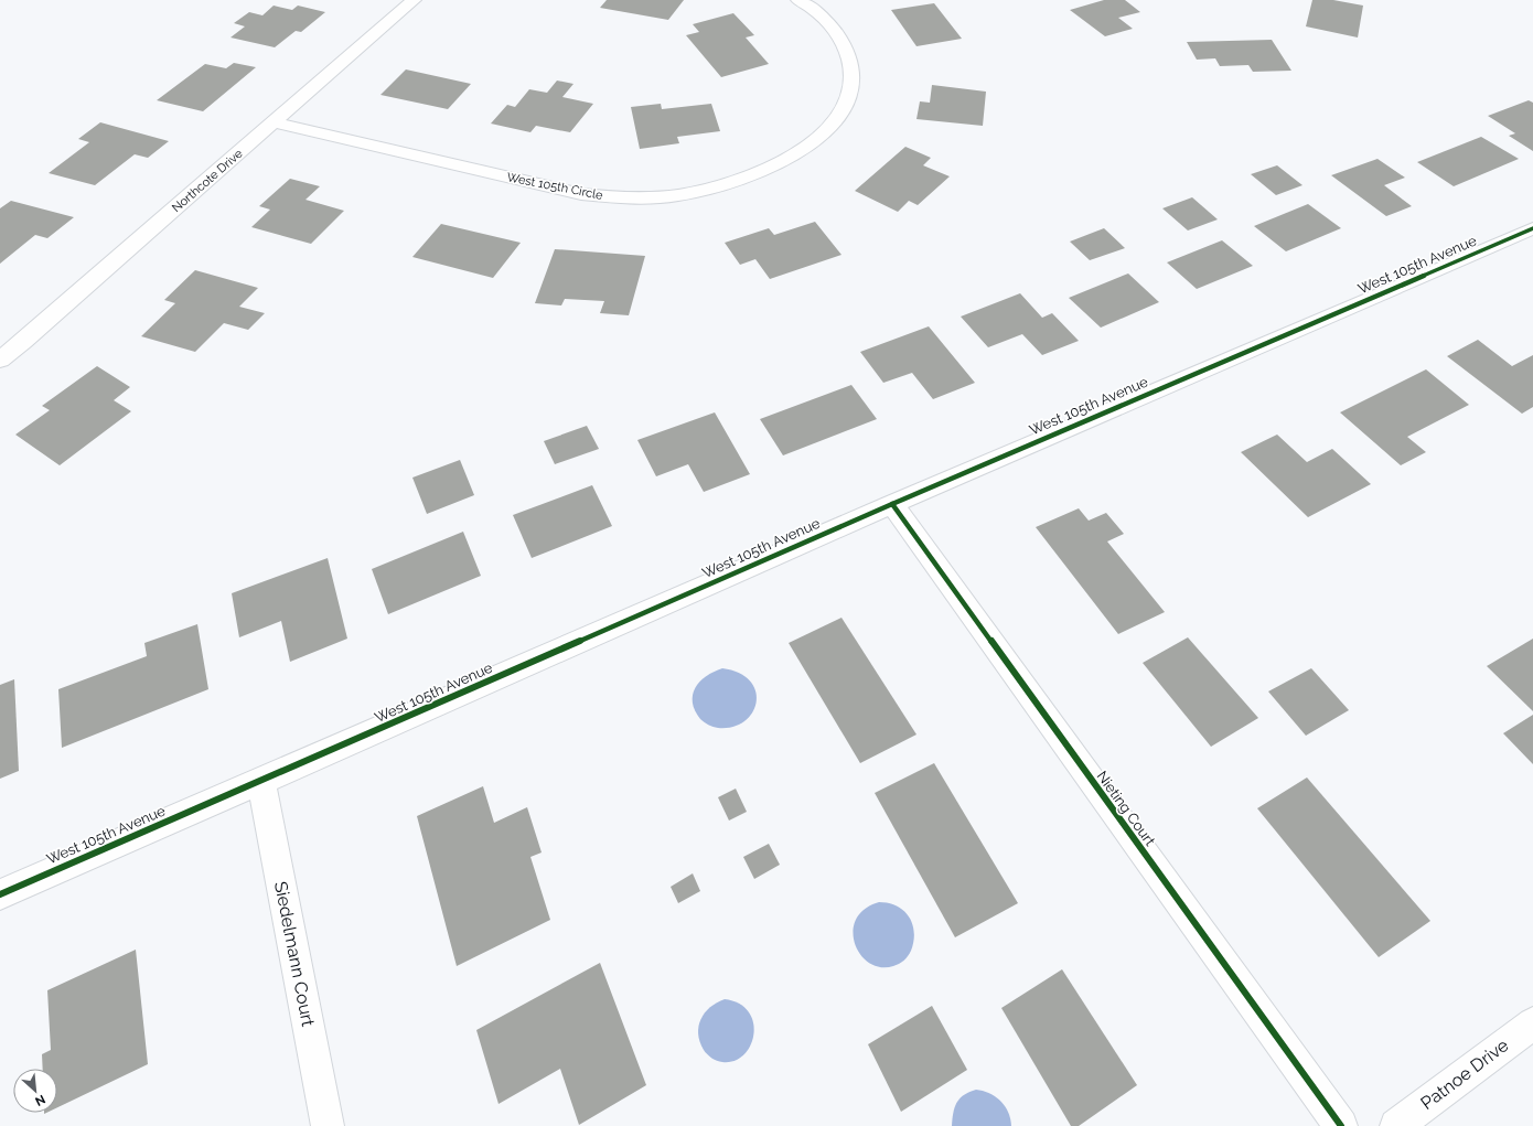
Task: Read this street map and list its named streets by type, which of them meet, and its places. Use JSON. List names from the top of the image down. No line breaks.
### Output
{"streets":{"street":["Northcote Drive","West 105th Circle","West 105th Avenue","Nieting Court","Siedelmann Court","Patnoe Drive"]},"crossings":[["Northcote Drive","West 105th Circle"],["West 105th Avenue","Nieting Court"],["West 105th Avenue","Siedelmann Court"]],"north":"bottom right"}
